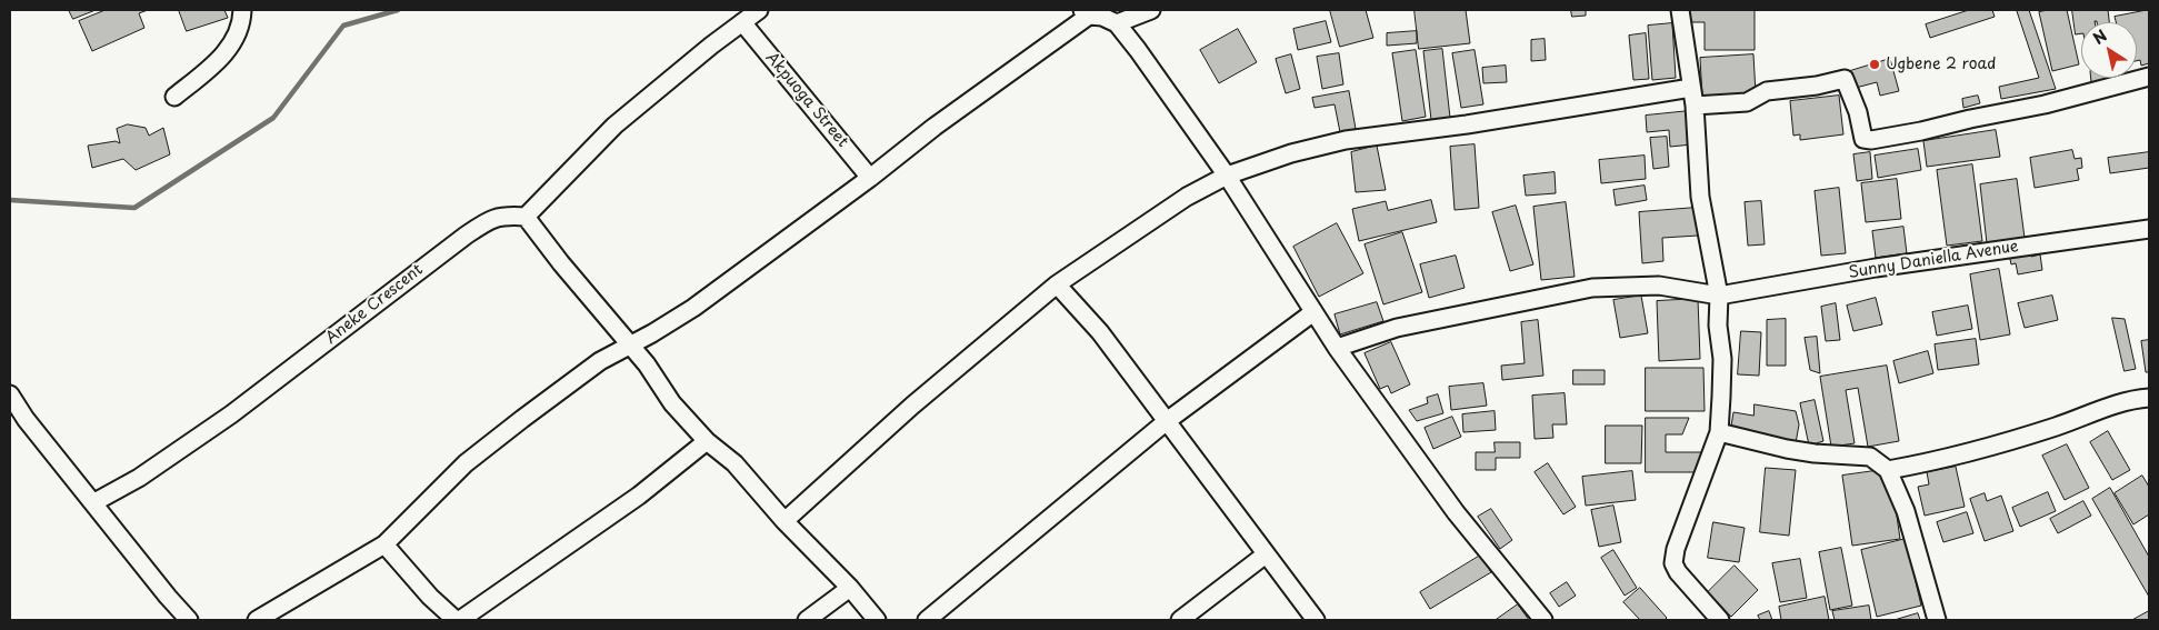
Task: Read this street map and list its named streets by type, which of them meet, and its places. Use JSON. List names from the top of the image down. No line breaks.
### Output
{"streets":{"street":["Akpuoga Street","Sunny Daniella Avenue","Aneke Crescent"]},"places":["Ugbene 2 road"],"north":"top left"}
